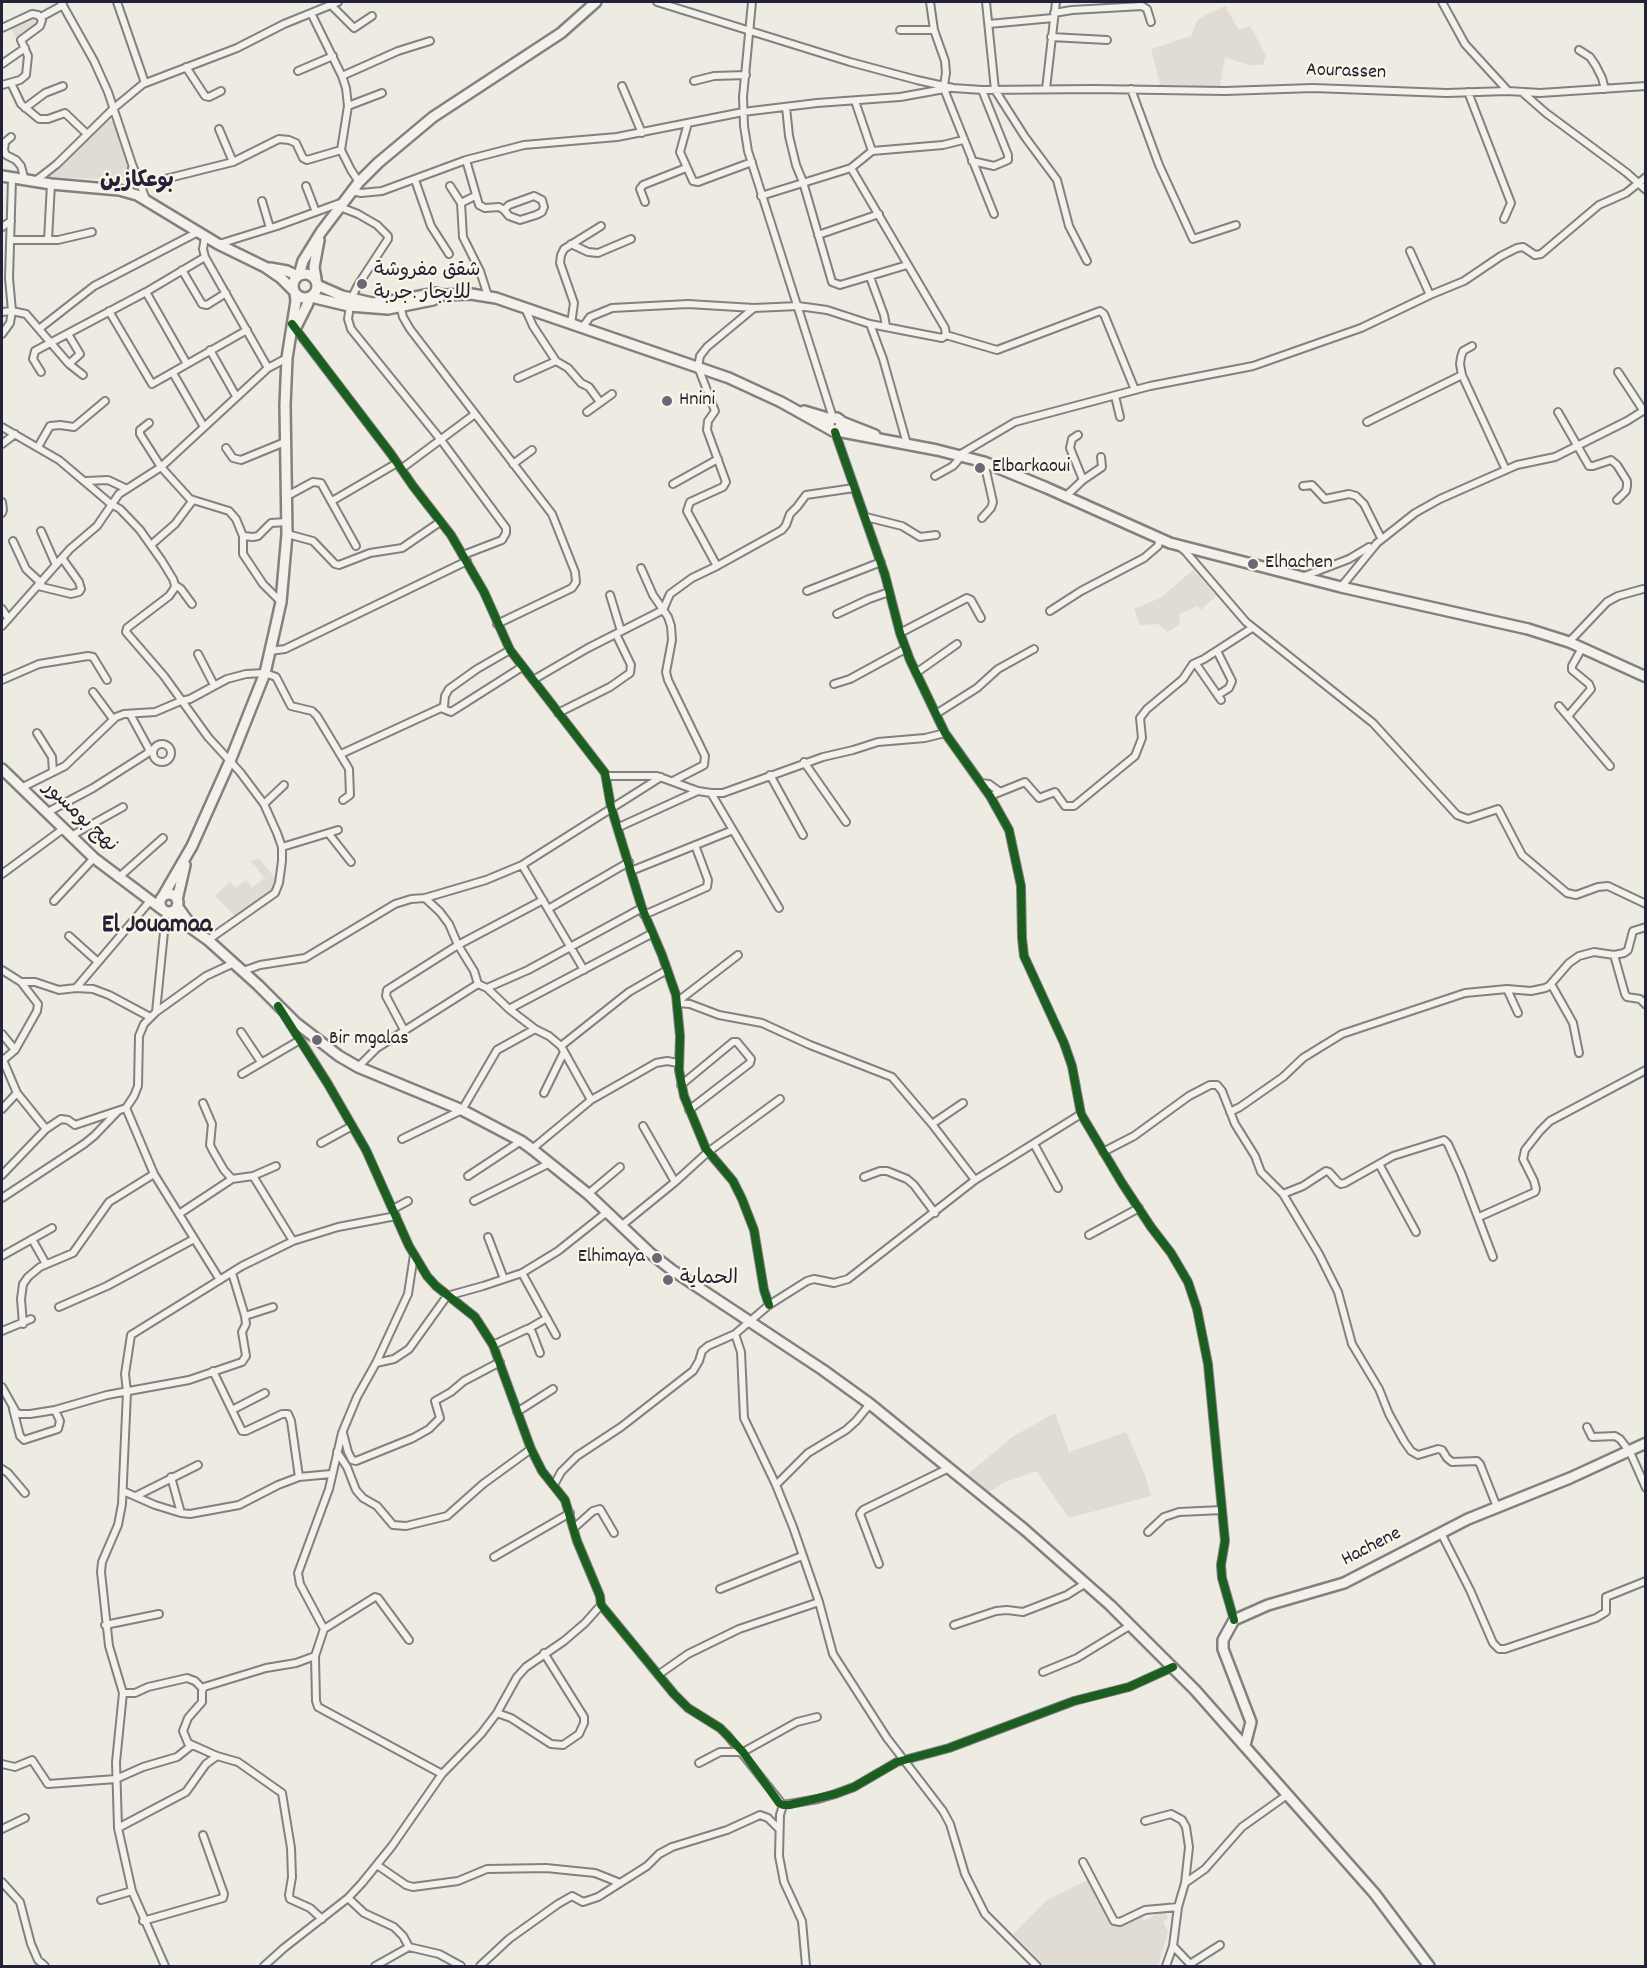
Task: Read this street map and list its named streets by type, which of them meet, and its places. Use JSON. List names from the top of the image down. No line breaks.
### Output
{"streets":{"main road":["نهج بومسور","Hachene"],"street":["Aourassen"]},"districts":["بوعكازين","El Jouamaa"],"places":["شقق مفروشة للايجار .جربة","Hnini","Elbarkaoui","Elhachen","Bir mgalas","Elhimaya","الحماية"]}
